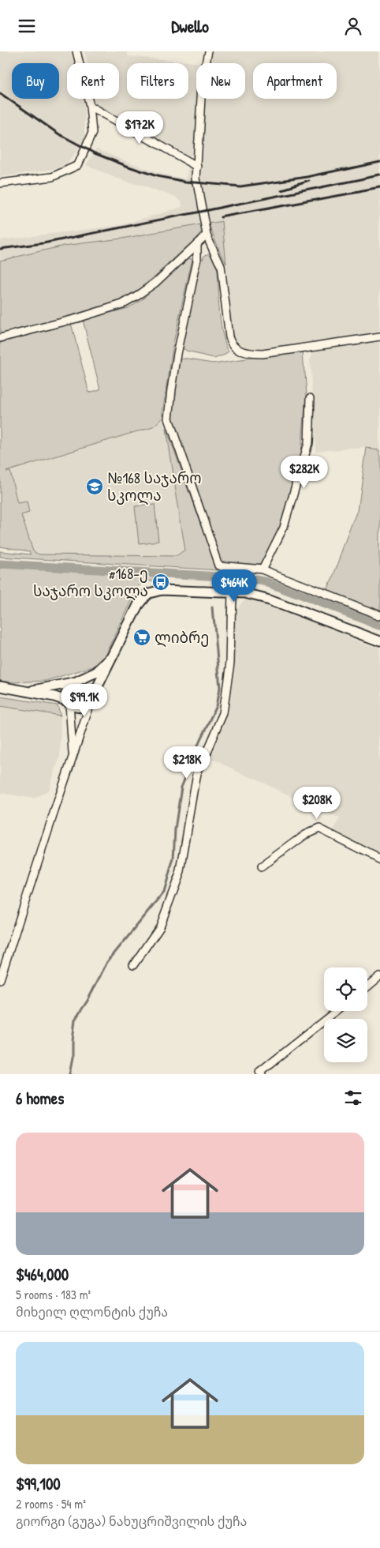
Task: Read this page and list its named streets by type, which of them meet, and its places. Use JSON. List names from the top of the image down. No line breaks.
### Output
{"places":{"school or university":["№168 საჯარო სკოლა"],"bus stop":["#168-ე საჯარო სკოლა"],"supermarket":["ლიბრე"]},"page":{"header":"Dwello","chip":["Buy","Rent","Filters","New","Apartment"],"price":["$172K","$282K","$464K","$99.1K","$218K","$208K"],"heading":"6 homes","list":[{"name":"$464,000","note":"5 rooms · 183 m² · მიხეილ ღლონტის ქუჩა"},{"name":"$99,100","note":"2 rooms · 54 m² · გიორგი (გუგა) ნახუცრიშვილის ქუჩა"}]}}
